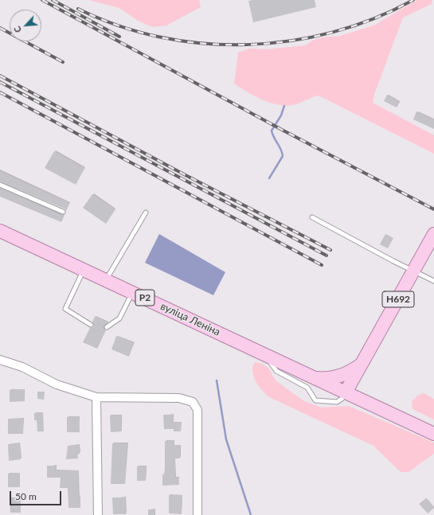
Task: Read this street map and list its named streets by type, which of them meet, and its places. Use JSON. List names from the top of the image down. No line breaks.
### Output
{"streets":{"main road":["Р2","Н692","вуліца Леніна"]},"crossings":[["Р2","Н692"],["Р2","вуліца Леніна"],["Н692","вуліца Леніна"]],"scale_bar":"50 m","north":"bottom left"}
